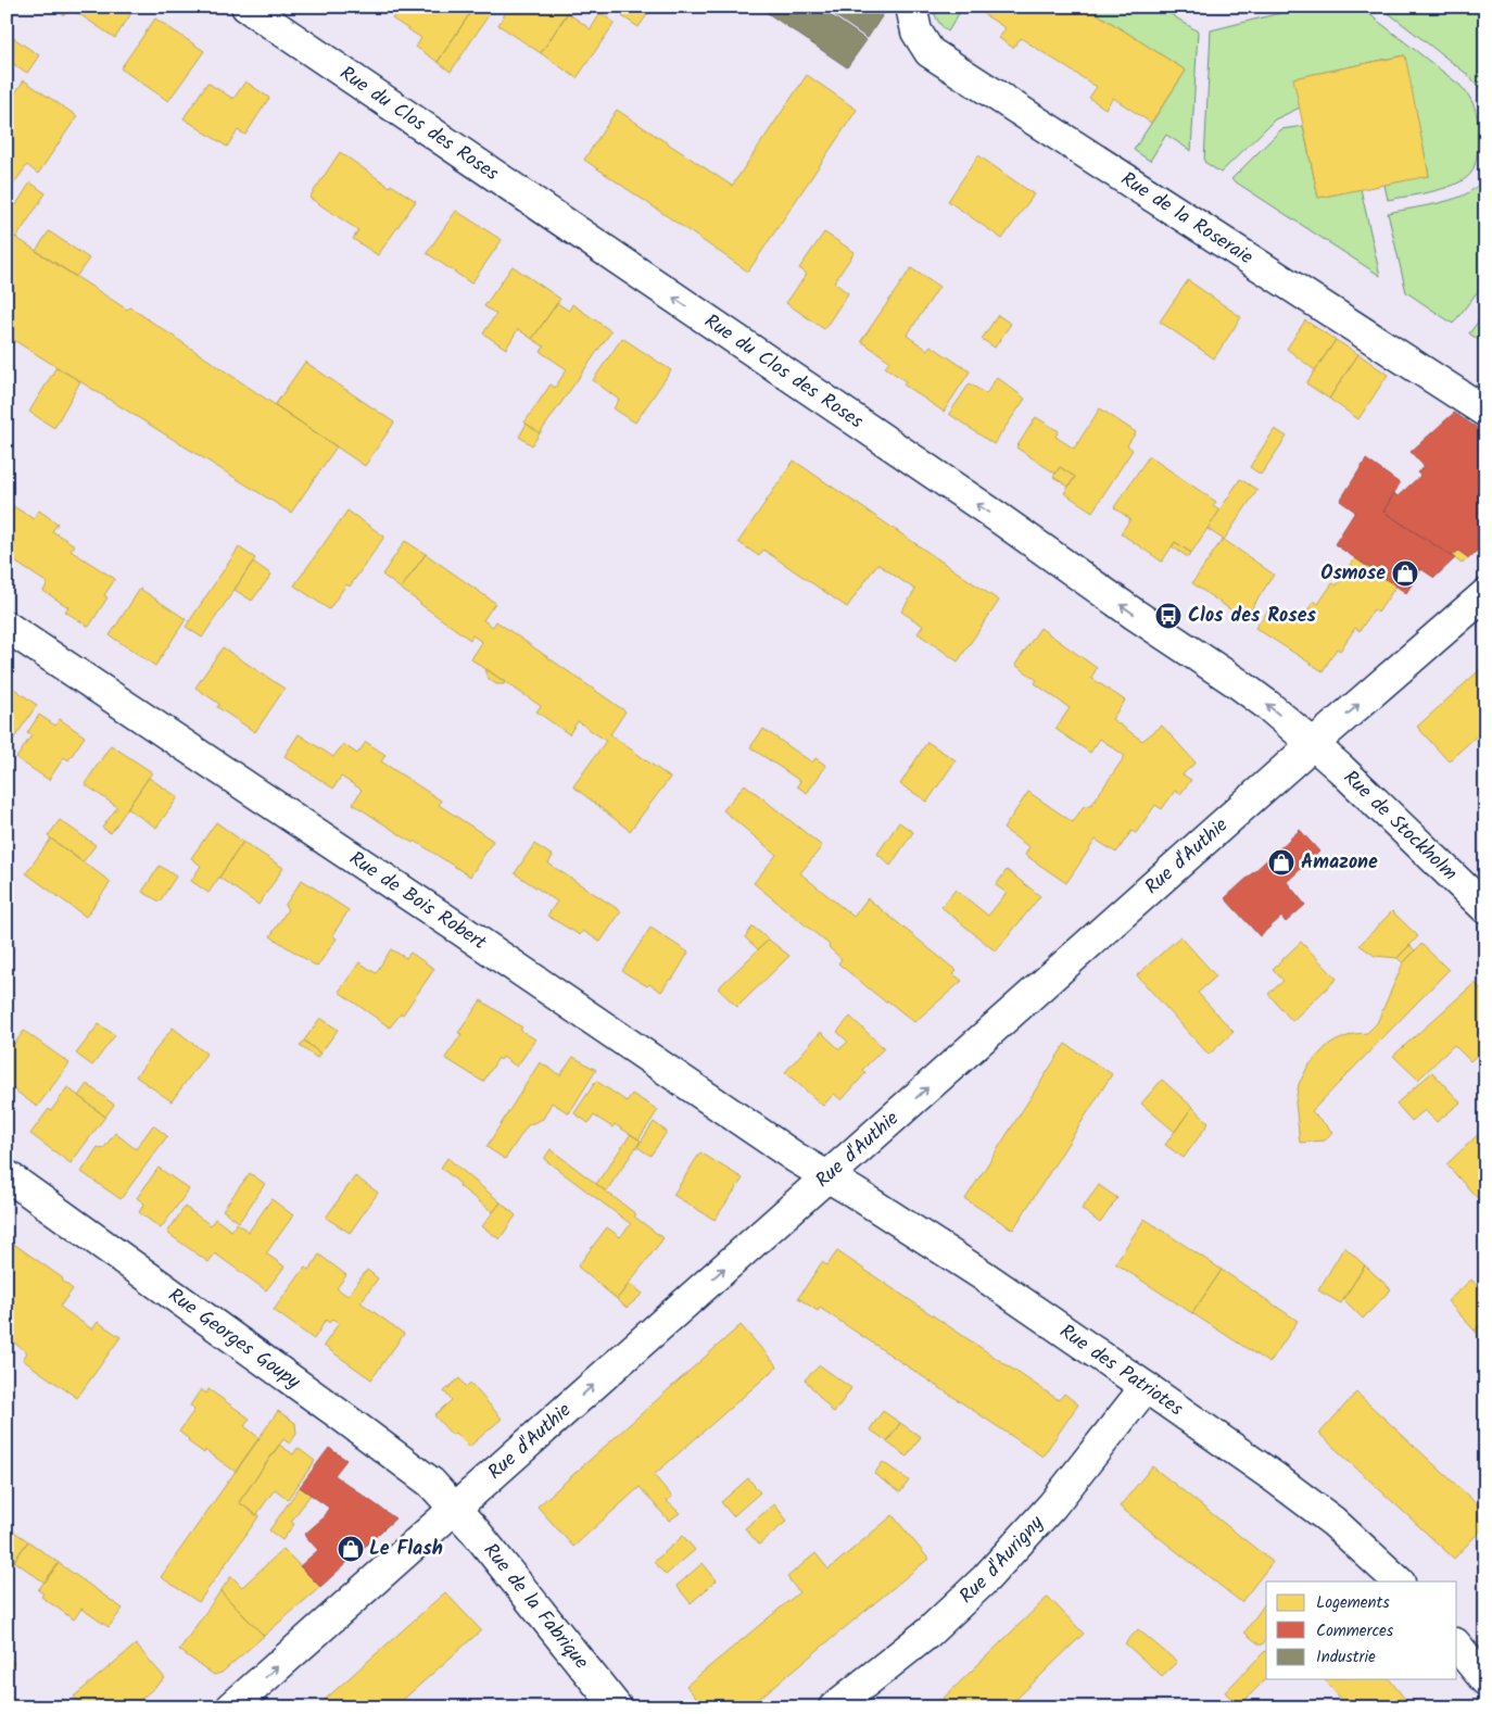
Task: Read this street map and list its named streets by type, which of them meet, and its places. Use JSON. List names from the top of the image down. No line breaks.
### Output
{"streets":{"street":["Rue du Clos des Roses","Rue de la Roseraie","Rue de Stockholm","Rue d'Authie","Rue de Bois Robert","Rue Georges Goupy","Rue des Patriotes","Rue d'Aurigny","Rue de la Fabrique"]},"crossings":[["Rue du Clos des Roses","Rue de Stockholm"],["Rue du Clos des Roses","Rue d'Authie"],["Rue de Stockholm","Rue d'Authie"],["Rue d'Authie","Rue de Bois Robert"],["Rue d'Authie","Rue Georges Goupy"],["Rue d'Authie","Rue des Patriotes"],["Rue d'Authie","Rue de la Fabrique"],["Rue de Bois Robert","Rue des Patriotes"],["Rue Georges Goupy","Rue de la Fabrique"],["Rue des Patriotes","Rue d'Aurigny"]],"one_way":["Rue du Clos des Roses","Rue d'Authie"],"places":{"shop":["Osmose","Amazone","Le Flash"],"bus stop":["Clos des Roses"]},"legend":["Logements","Commerces","Industrie"]}
